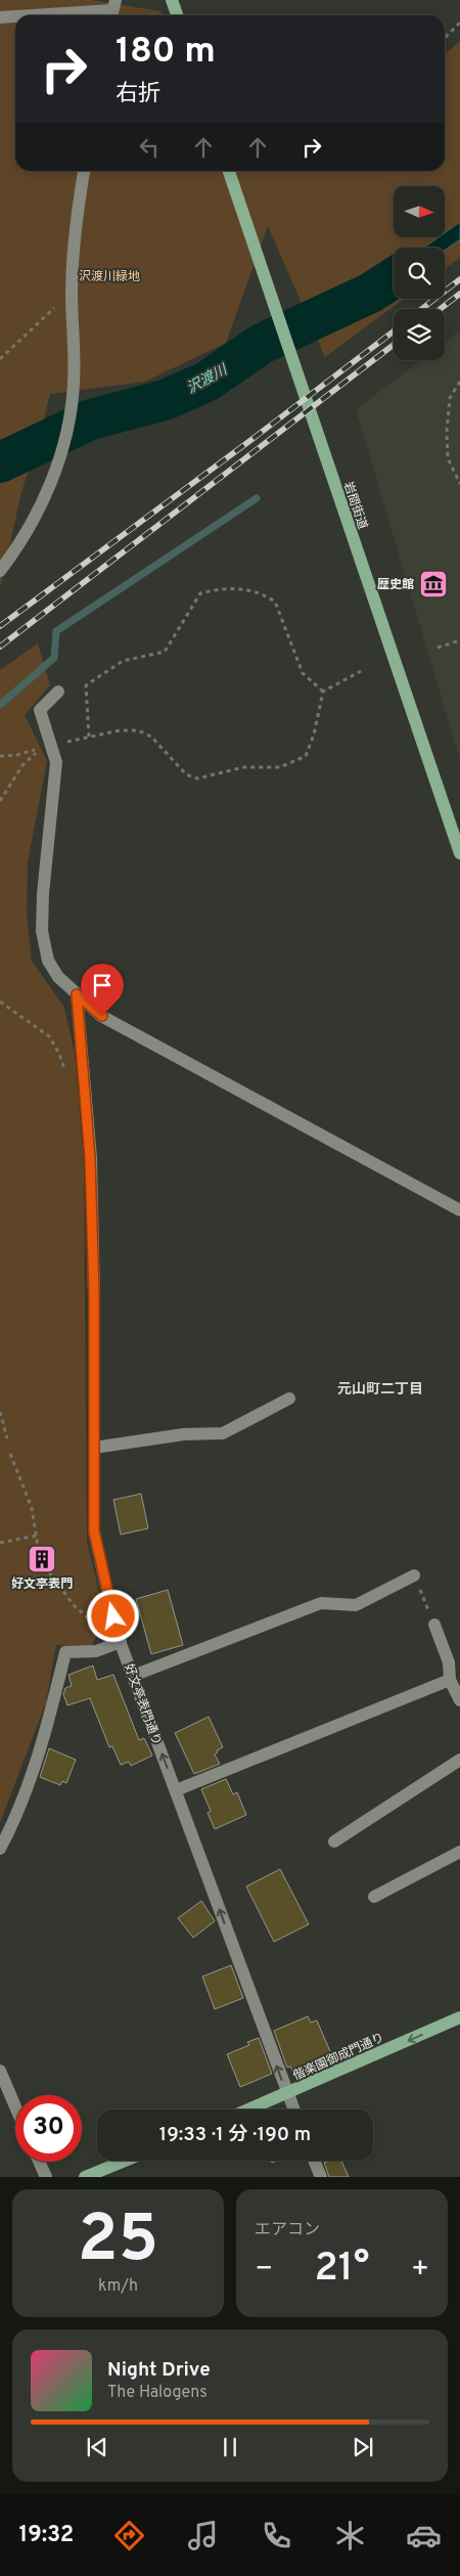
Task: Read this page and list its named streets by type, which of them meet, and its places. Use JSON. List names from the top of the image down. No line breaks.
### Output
{"streets":{"main road":["岩間街道","偕楽園御成門通り"],"street":["好文亭表門通り"]},"crossings":[["好文亭表門通り","偕楽園御成門通り"]],"one_way":["好文亭表門通り","偕楽園御成門通り"],"districts":["元山町二丁目"],"water":["沢渡川"],"parks":["沢渡川緑地"],"places":{"museum":["歴史館"],"building":["好文亭表門"]},"north":"right","page":{"turn":["180 m","右折"],"limit":"30","trip":"19:33 · 1 分 · 190 m","tile":[["25","km/h"],"エアコン"],"heat":["−","21°","+"],"song":["Night Drive","The Halogens"],"tabs":"19:32"}}
